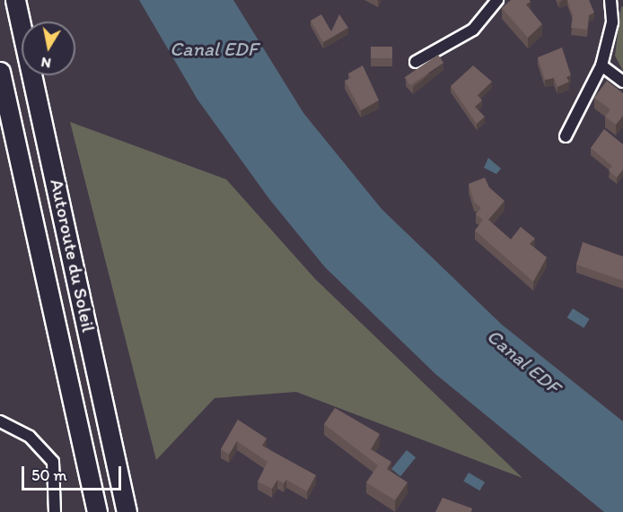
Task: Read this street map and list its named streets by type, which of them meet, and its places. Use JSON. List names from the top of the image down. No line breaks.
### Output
{"streets":{"highway":["Autoroute du Soleil"]},"water":["Canal EDF"],"scale_bar":"50 m","north":"bottom"}
